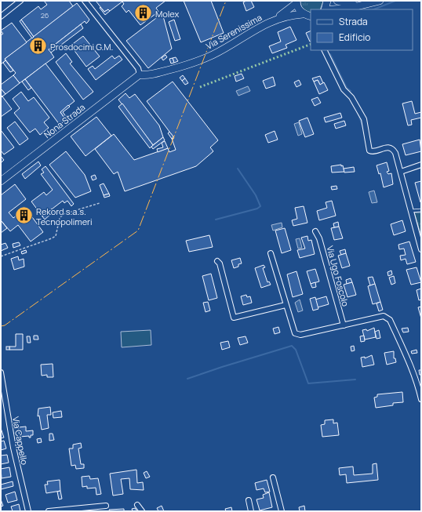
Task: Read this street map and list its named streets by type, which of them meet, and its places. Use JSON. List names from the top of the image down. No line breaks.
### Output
{"streets":{"street":["Via Serenissima","Nona Strada","Via Ugo Foscolo","Via Cappello"]},"crossings":[["Via Serenissima","Nona Strada"]],"places":{"building":["Molex","Prosdocimi G.M.","Rekord s.a.s. Tecnopolimeri"]},"house_numbers":["26"],"legend":["Strada","Edificio"]}
